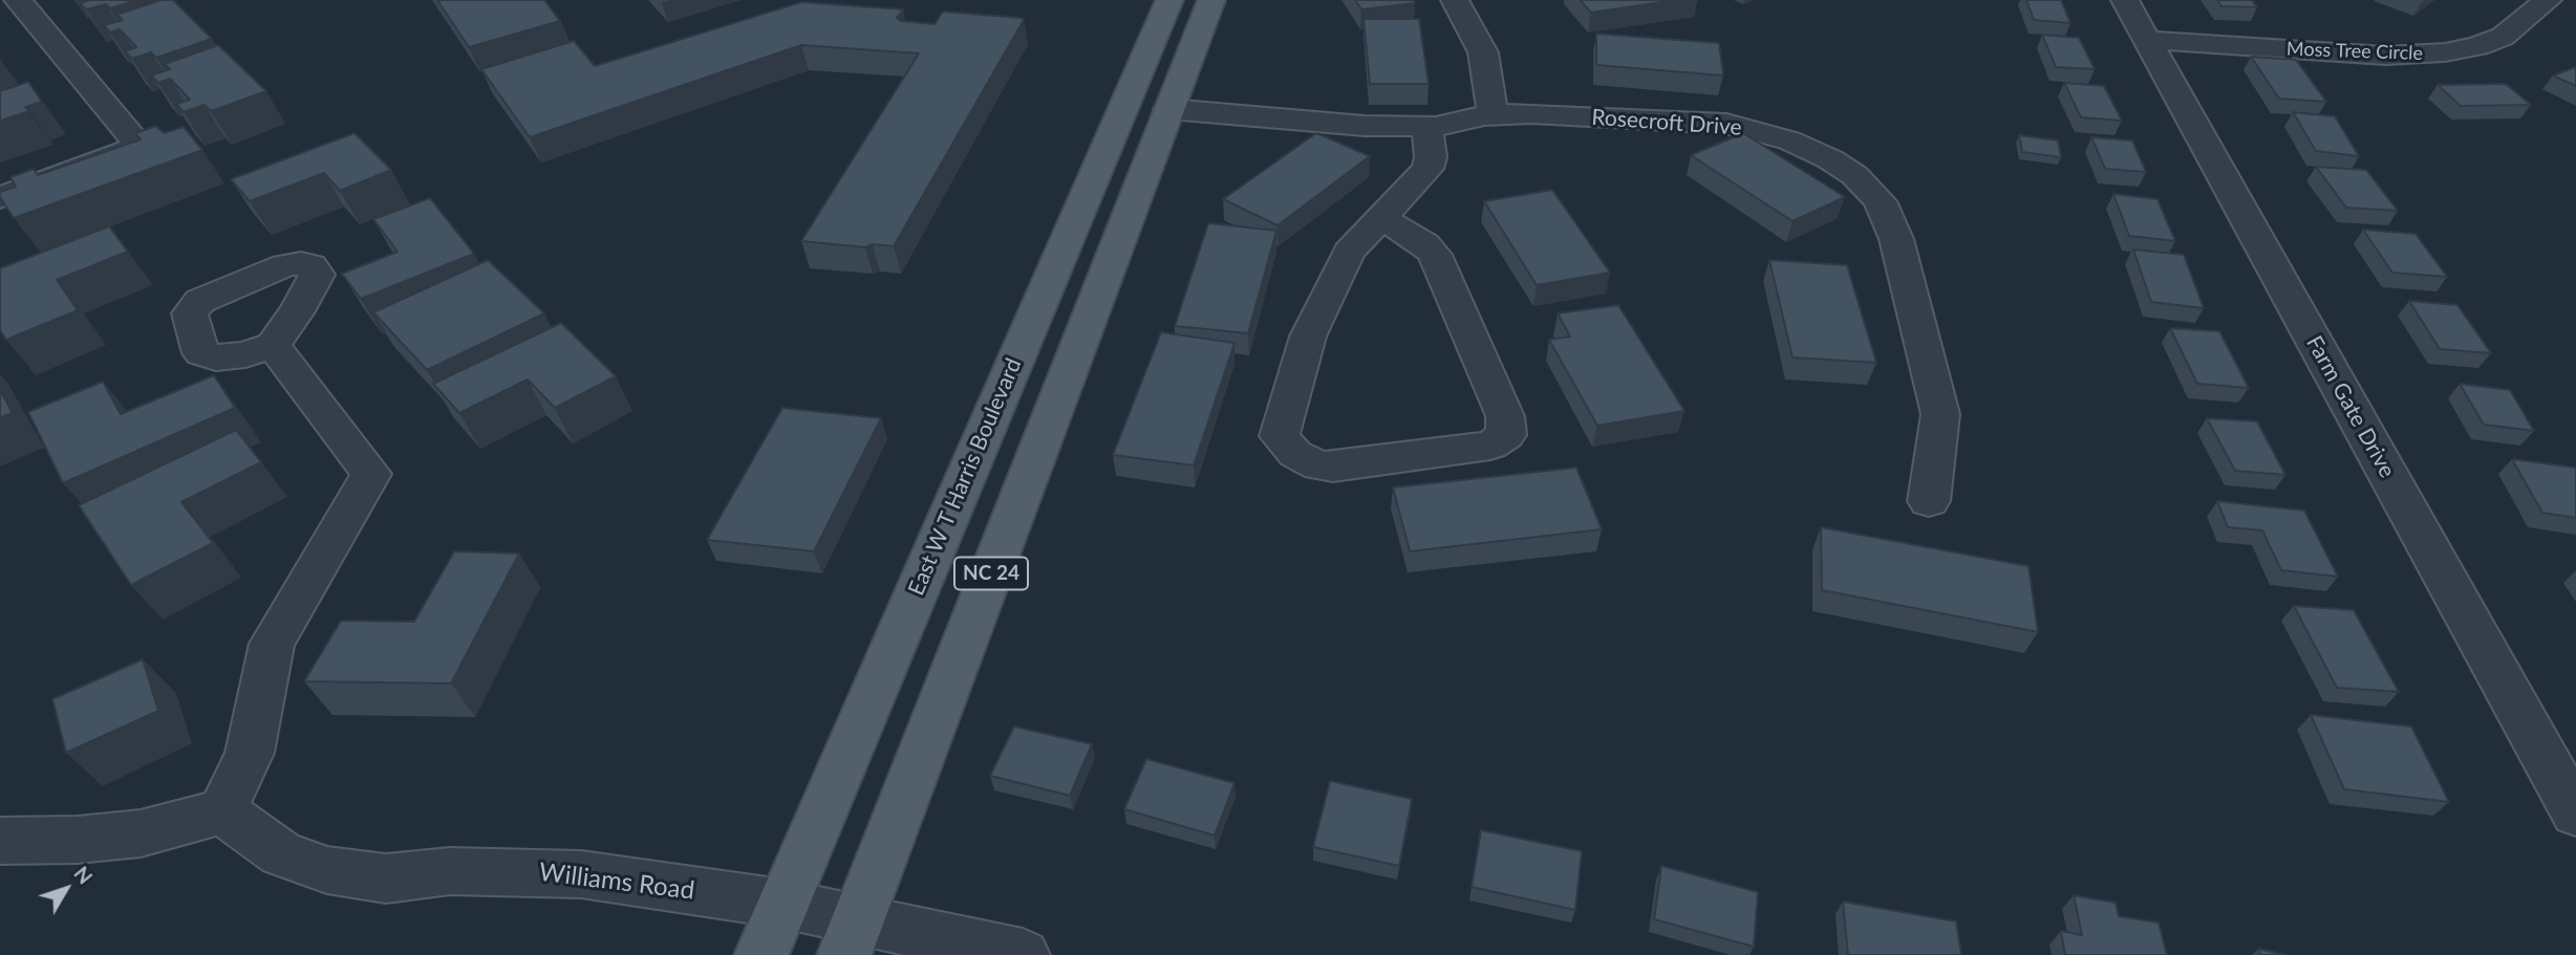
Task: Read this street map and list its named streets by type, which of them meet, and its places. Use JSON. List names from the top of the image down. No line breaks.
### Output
{"streets":{"main road":["East W T Harris Boulevard","NC 24"],"street":["Moss Tree Circle","Rosecroft Drive","Farm Gate Drive","Williams Road"]},"crossings":[["Moss Tree Circle","Farm Gate Drive"],["Rosecroft Drive","NC 24"],["East W T Harris Boulevard","Williams Road"],["NC 24","Williams Road"]],"north":"top right"}
